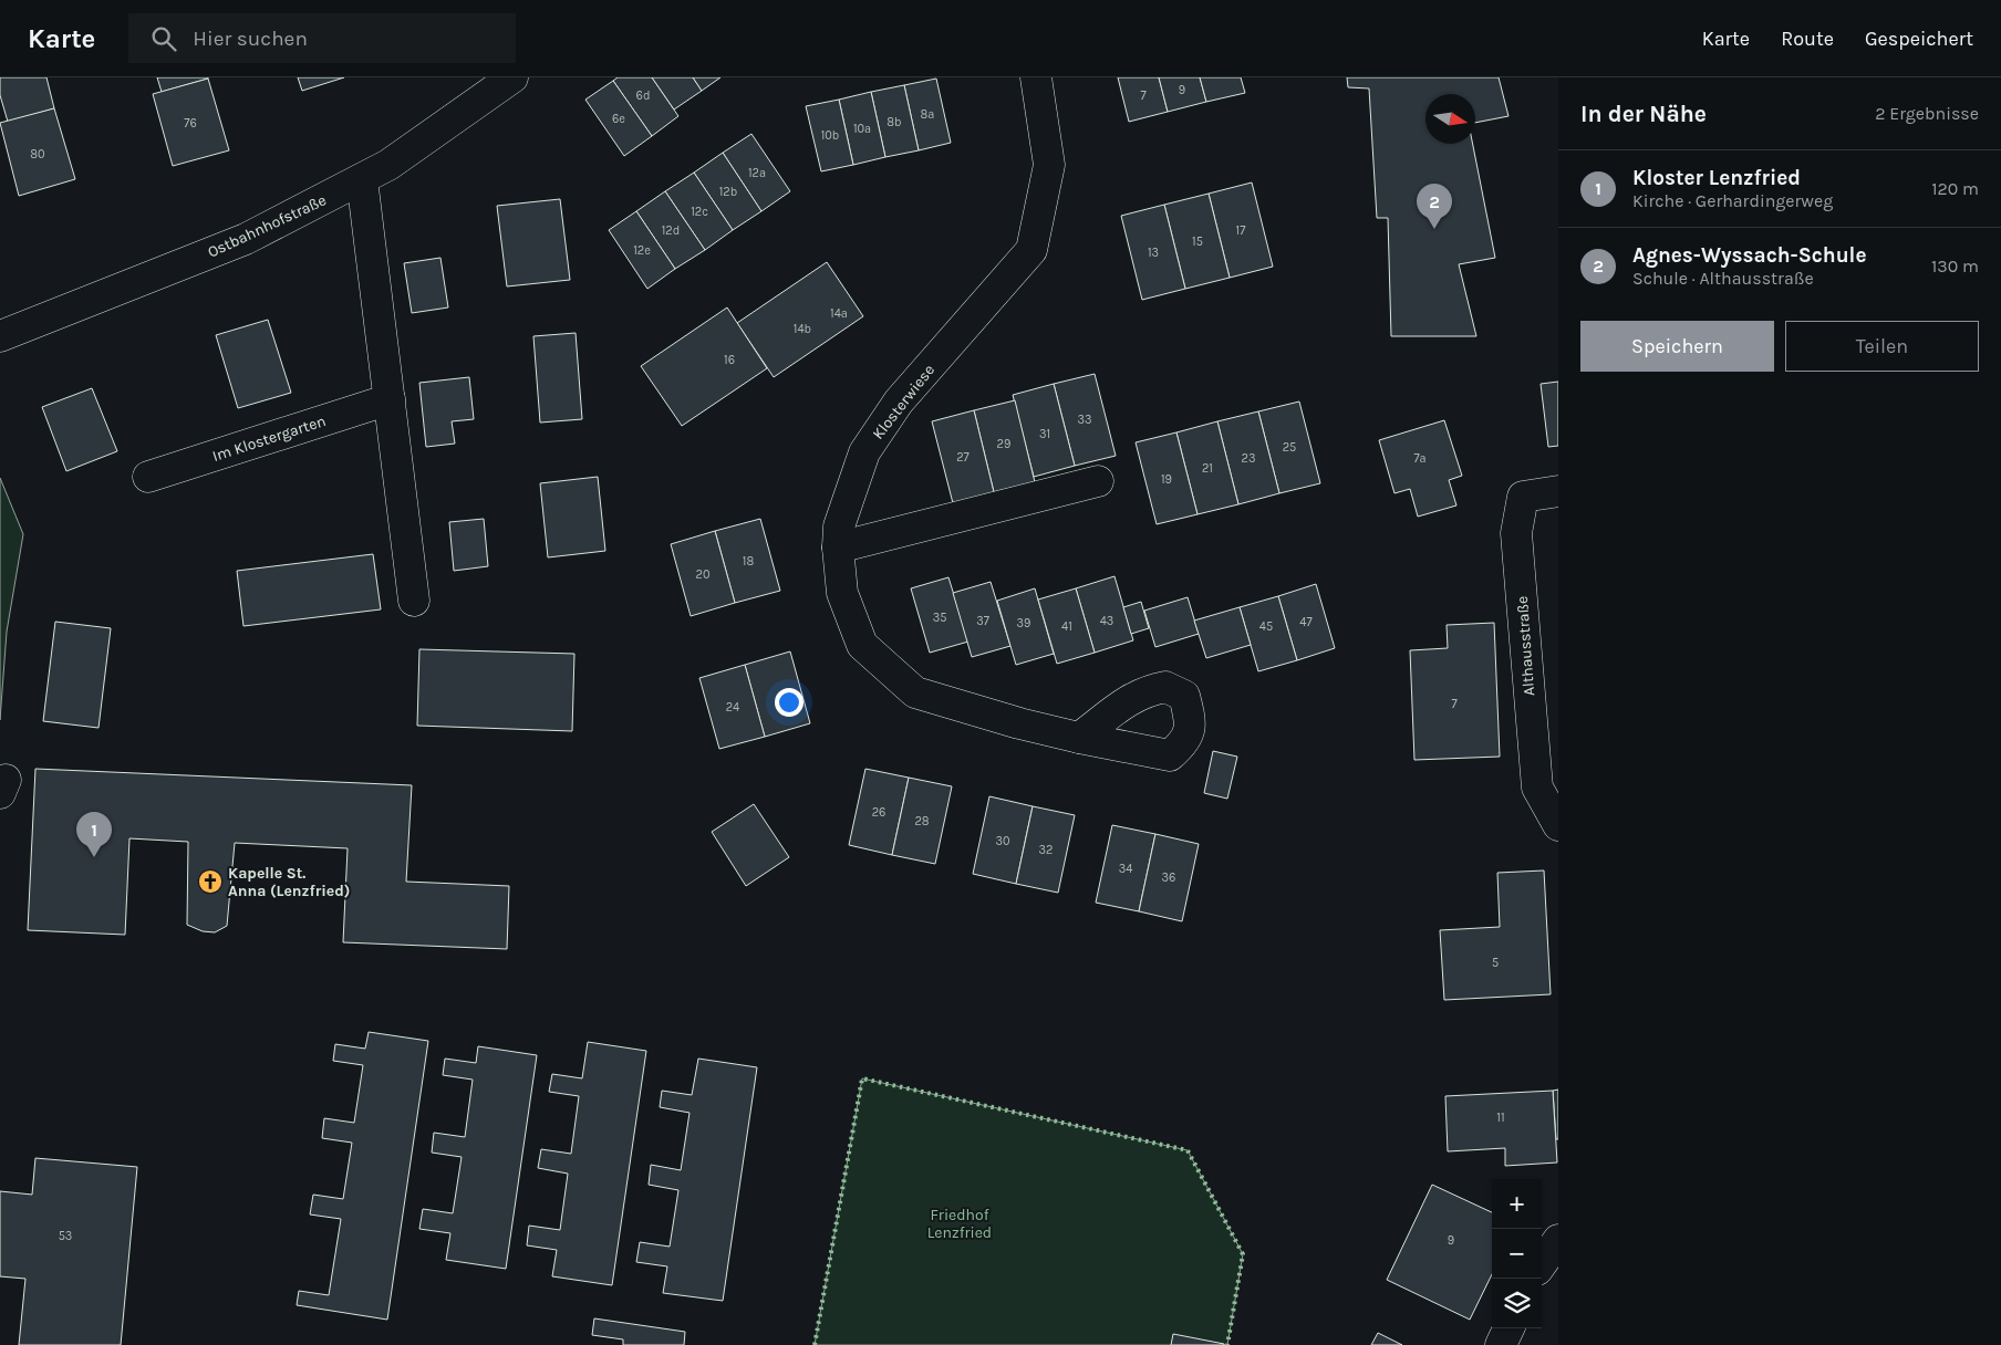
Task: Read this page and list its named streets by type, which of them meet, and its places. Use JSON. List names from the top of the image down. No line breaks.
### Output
{"streets":{"street":["Ostbahnhofstraße","Klosterwiese","Im Klostergarten","Althausstraße"]},"parks":["Friedhof Lenzfried"],"places":{"church":["Kapelle St. Anna (Lenzfried)"]},"house_numbers":["9","6d","7","8a","6e","8b","76","10a","10b","80","12a","12b","12c","12d","17","15","12e","13","14a","14b","16","33","31","29","25","27","23","7a","21","19","18","20","35","37","43","47","39","41","45","7","24","26","28","30","32","34","36","5","11","53","9"],"north":"right","page":{"header":"Karte","search":"Hier suchen","nav":["Karte","Route","Gespeichert"],"heading":["In der Nähe","2 Ergebnisse"],"list":[{"mark":"1","name":"Kloster Lenzfried","note":"Kirche · Gerhardingerweg","value":"120 m"},{"mark":"2","name":"Agnes-Wyssach-Schule","note":"Schule · Althausstraße","value":"130 m"}],"pins":["2","1"],"buttons":["Speichern","Teilen"],"map_buttons":["+","−"]}}
